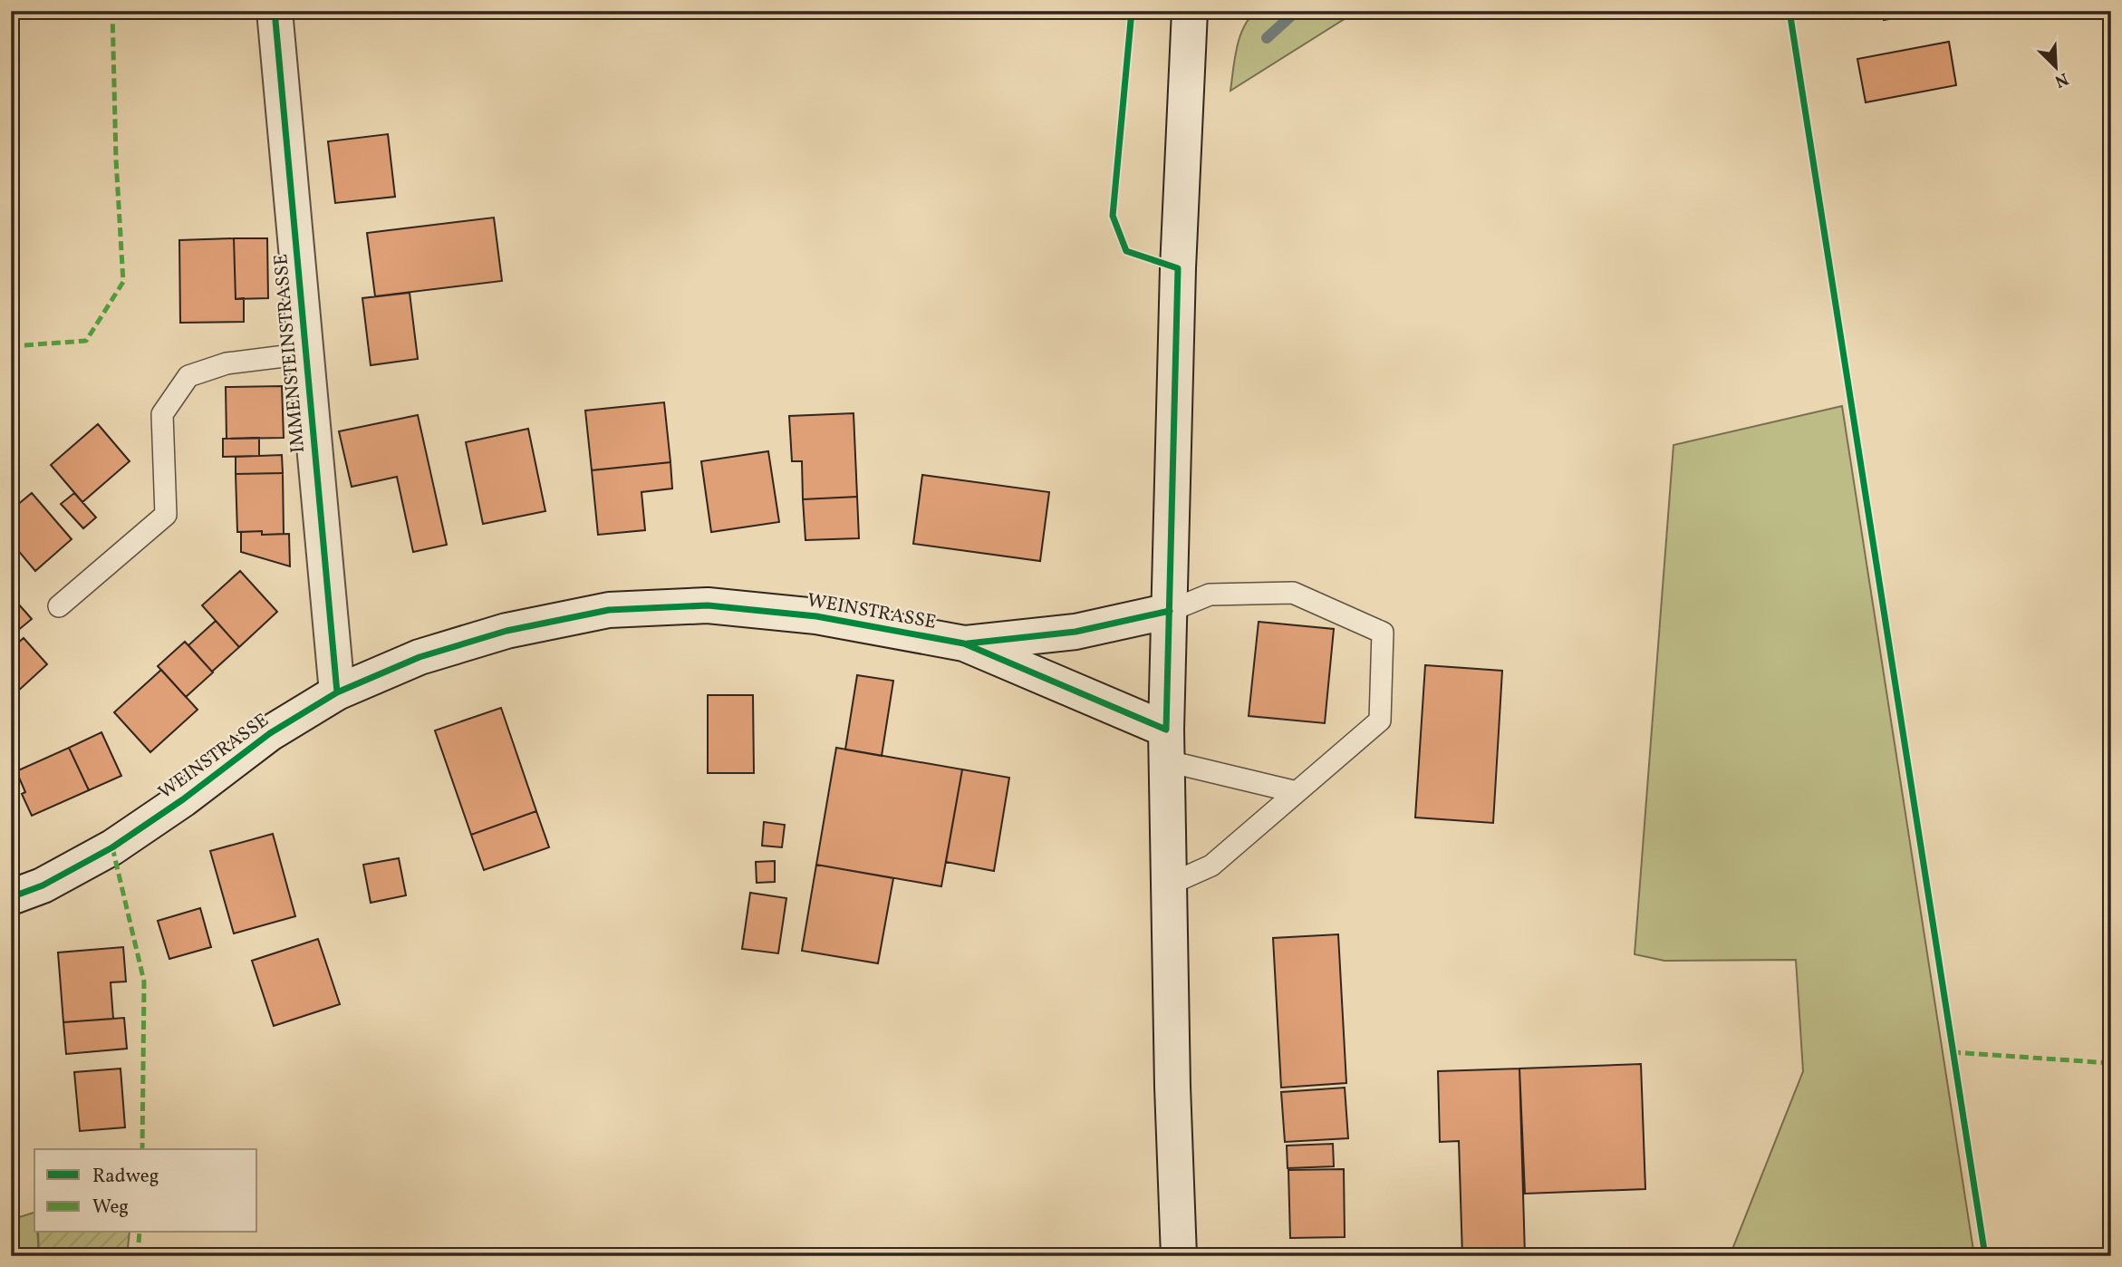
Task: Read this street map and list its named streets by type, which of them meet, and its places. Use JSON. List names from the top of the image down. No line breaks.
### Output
{"streets":{"main road":["IMMENSTEINSTRASSE","WEINSTRASSE"]},"crossings":[["IMMENSTEINSTRASSE","WEINSTRASSE"]],"legend":["Radweg","Weg"],"north":"bottom right"}
